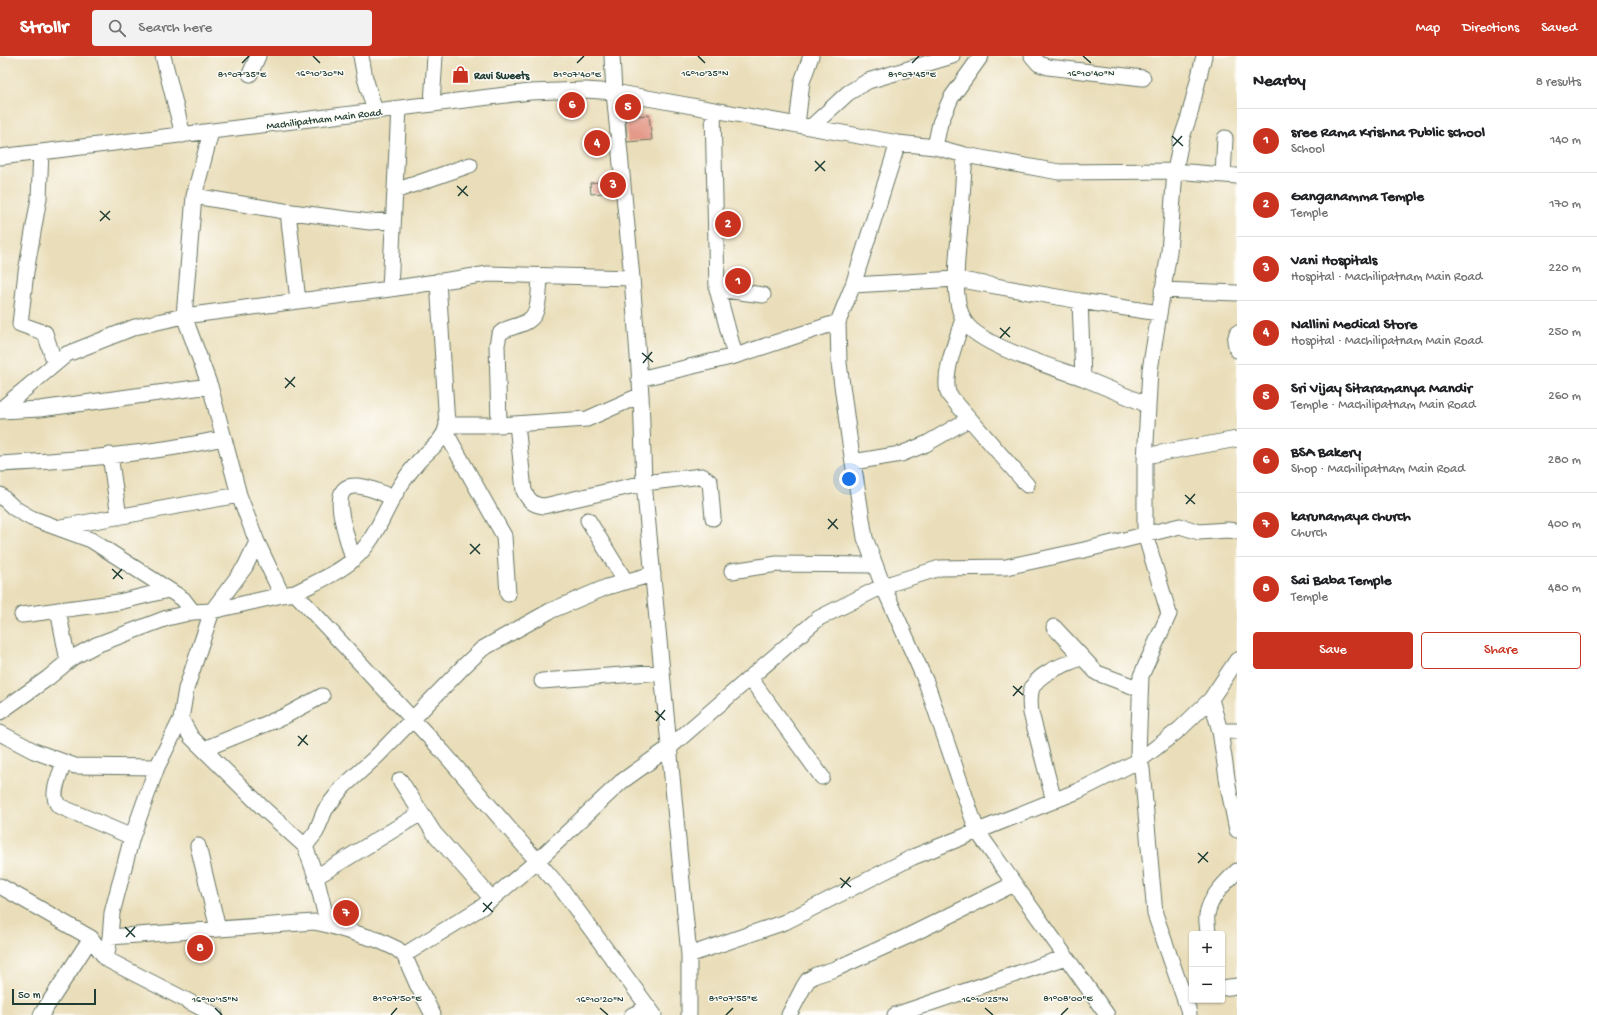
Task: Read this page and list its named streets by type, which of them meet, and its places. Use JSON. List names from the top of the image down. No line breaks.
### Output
{"streets":{"street":["Machilipatnam Main Road"]},"places":{"shop":["Ravi Sweets"]},"scale_bar":"50 m","page":{"header":"Strollr","search":"Search here","nav":["Map","Directions","Saved"],"heading":["Nearby","8 results"],"pins":["6","5","4","3","2","1","7","8"],"list":[{"mark":"1","name":"sree Rama Krishna Public school","note":"School","value":"140 m"},{"mark":"2","name":"Ganganamma Temple","note":"Temple","value":"170 m"},{"mark":"3","name":"Vani Hospitals","note":"Hospital · Machilipatnam Main Road","value":"220 m"},{"mark":"4","name":"Nallini Medical Store","note":"Hospital · Machilipatnam Main Road","value":"250 m"},{"mark":"5","name":"Sri Vijay Sitaramanya Mandir","note":"Temple · Machilipatnam Main Road","value":"260 m"},{"mark":"6","name":"BSA Bakery","note":"Shop · Machilipatnam Main Road","value":"280 m"},{"mark":"7","name":"karunamaya church","note":"Church","value":"400 m"},{"mark":"8","name":"Sai Baba Temple","note":"Temple","value":"480 m"}],"buttons":["Save","Share"],"map_buttons":["+","−"],"scale":"50 m"},"coordinates":["16°10'40\"N","16°10'30\"N","16°10'35\"N","81°07'35\"E","81°07'40\"E","81°07'45\"E","81°07'50\"E","81°07'55\"E","81°08'00\"E","16°10'15\"N","16°10'20\"N","16°10'25\"N"]}
